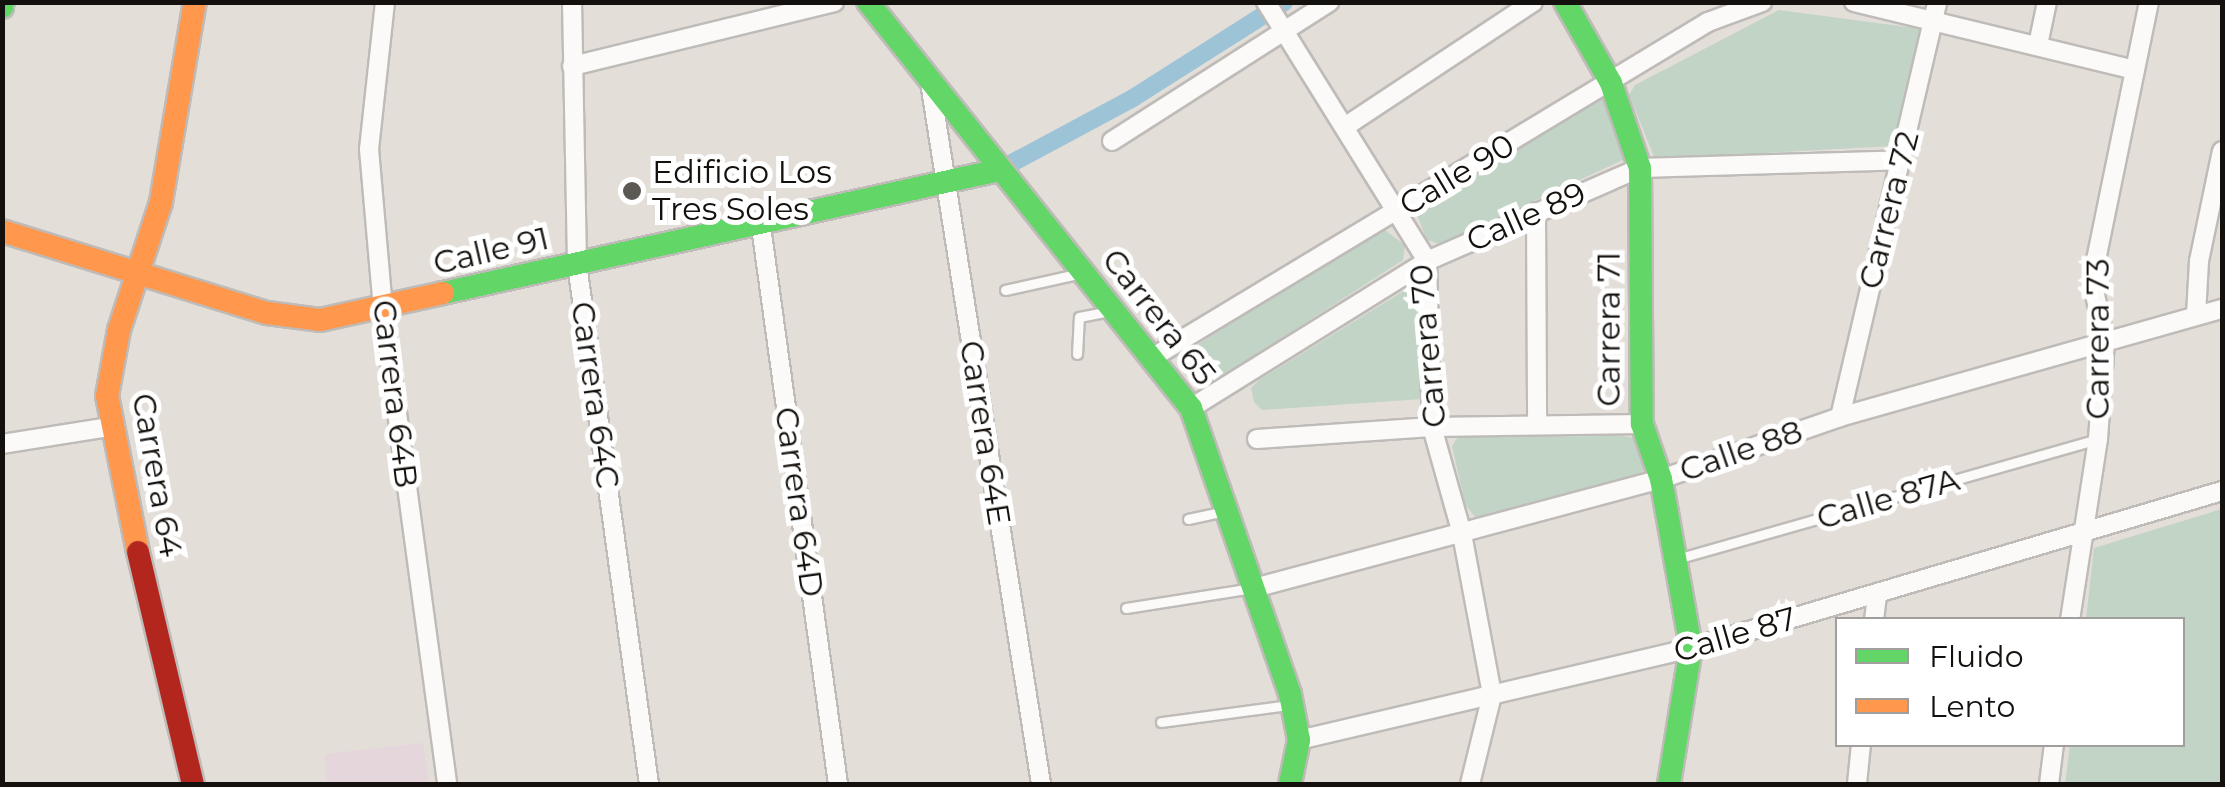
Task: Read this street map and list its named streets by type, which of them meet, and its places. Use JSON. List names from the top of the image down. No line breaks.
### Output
{"streets":{"street":["Calle 90","Carrera 72","Calle 89","Calle 91","Carrera 65","Carrera 71","Carrera 73","Carrera 70","Carrera 64B","Carrera 64C","Carrera 64E","Calle 88","Carrera 64","Carrera 64D","Calle 87"],"lane":["Calle 87A"]},"crossings":[["Calle 90","Carrera 65"],["Calle 90","Carrera 71"],["Calle 90","Carrera 70"],["Carrera 72","Calle 89"],["Carrera 72","Calle 88"],["Calle 89","Carrera 65"],["Calle 89","Carrera 71"],["Calle 89","Carrera 70"],["Calle 91","Carrera 65"],["Calle 91","Carrera 64B"],["Calle 91","Carrera 64C"],["Calle 91","Carrera 64E"],["Calle 91","Carrera 64"],["Calle 91","Carrera 64D"],["Carrera 65","Carrera 64E"],["Carrera 65","Calle 88"],["Carrera 65","Calle 87"],["Carrera 71","Calle 88"],["Carrera 71","Calle 87A"],["Carrera 71","Calle 87"],["Carrera 73","Calle 88"],["Carrera 73","Calle 87A"],["Carrera 73","Calle 87"],["Carrera 70","Calle 88"],["Carrera 70","Calle 87"]],"places":["Edificio Los Tres Soles"],"legend":["Fluido","Lento"]}
